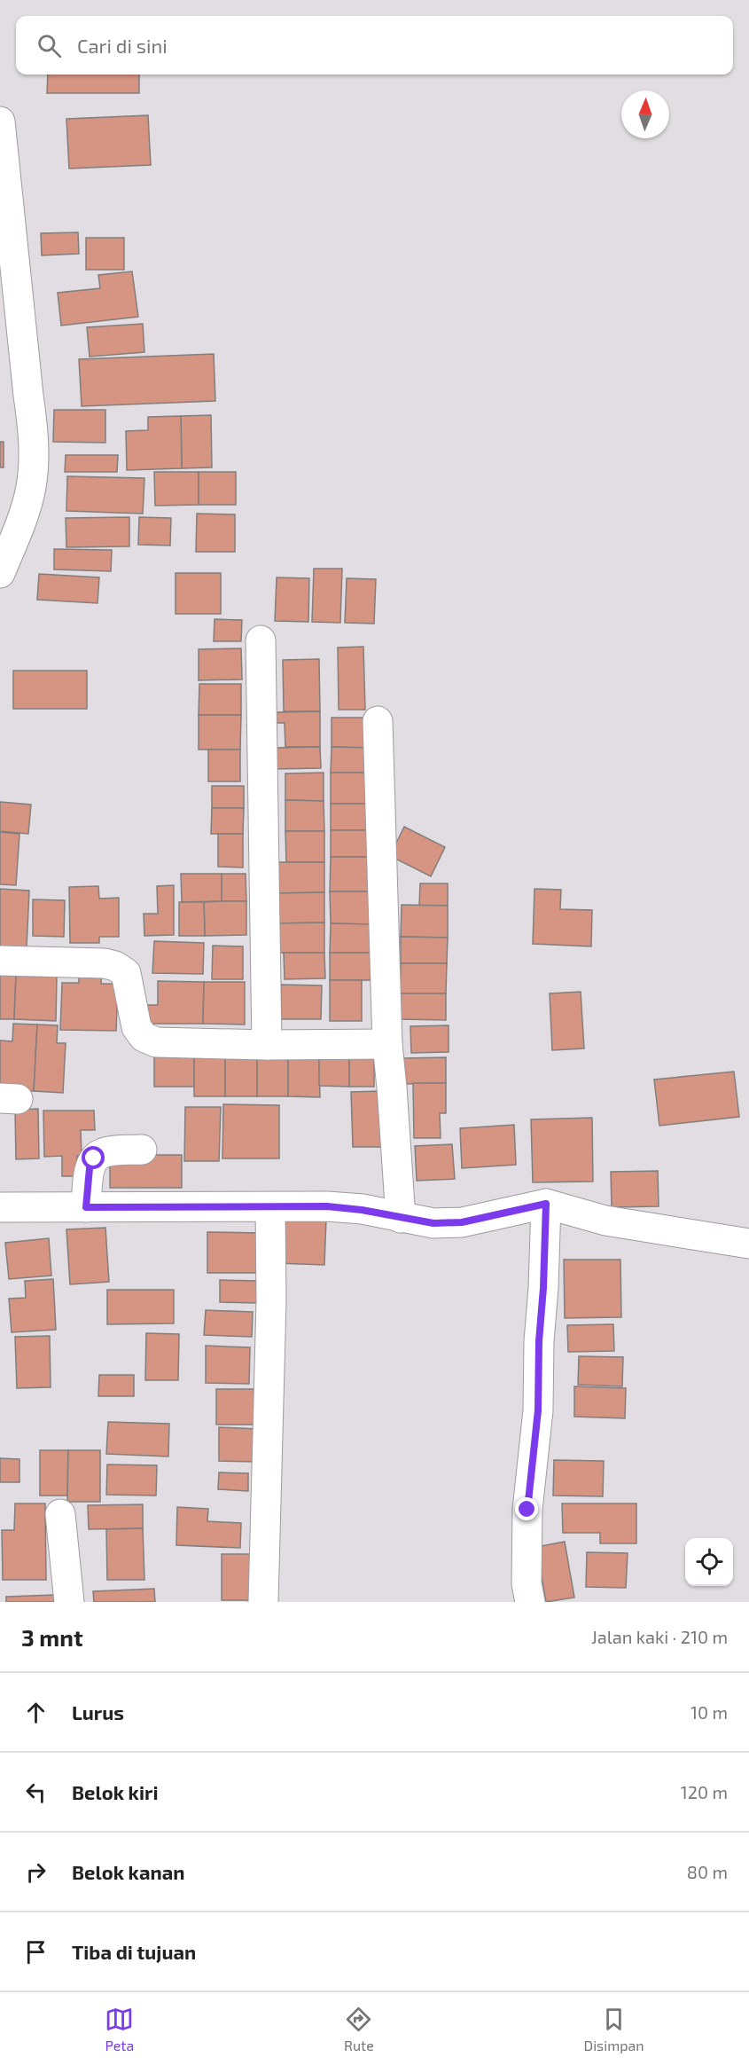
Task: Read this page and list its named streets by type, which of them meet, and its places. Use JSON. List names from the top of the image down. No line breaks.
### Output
{"north":"top","page":{"search":"Cari di sini","heading":["3 mnt","Jalan kaki · 210 m"],"list":[["Lurus","10 m"],["Belok kiri","120 m"],["Belok kanan","80 m"],"Tiba di tujuan"],"nav":["Peta","Rute","Disimpan"]}}
